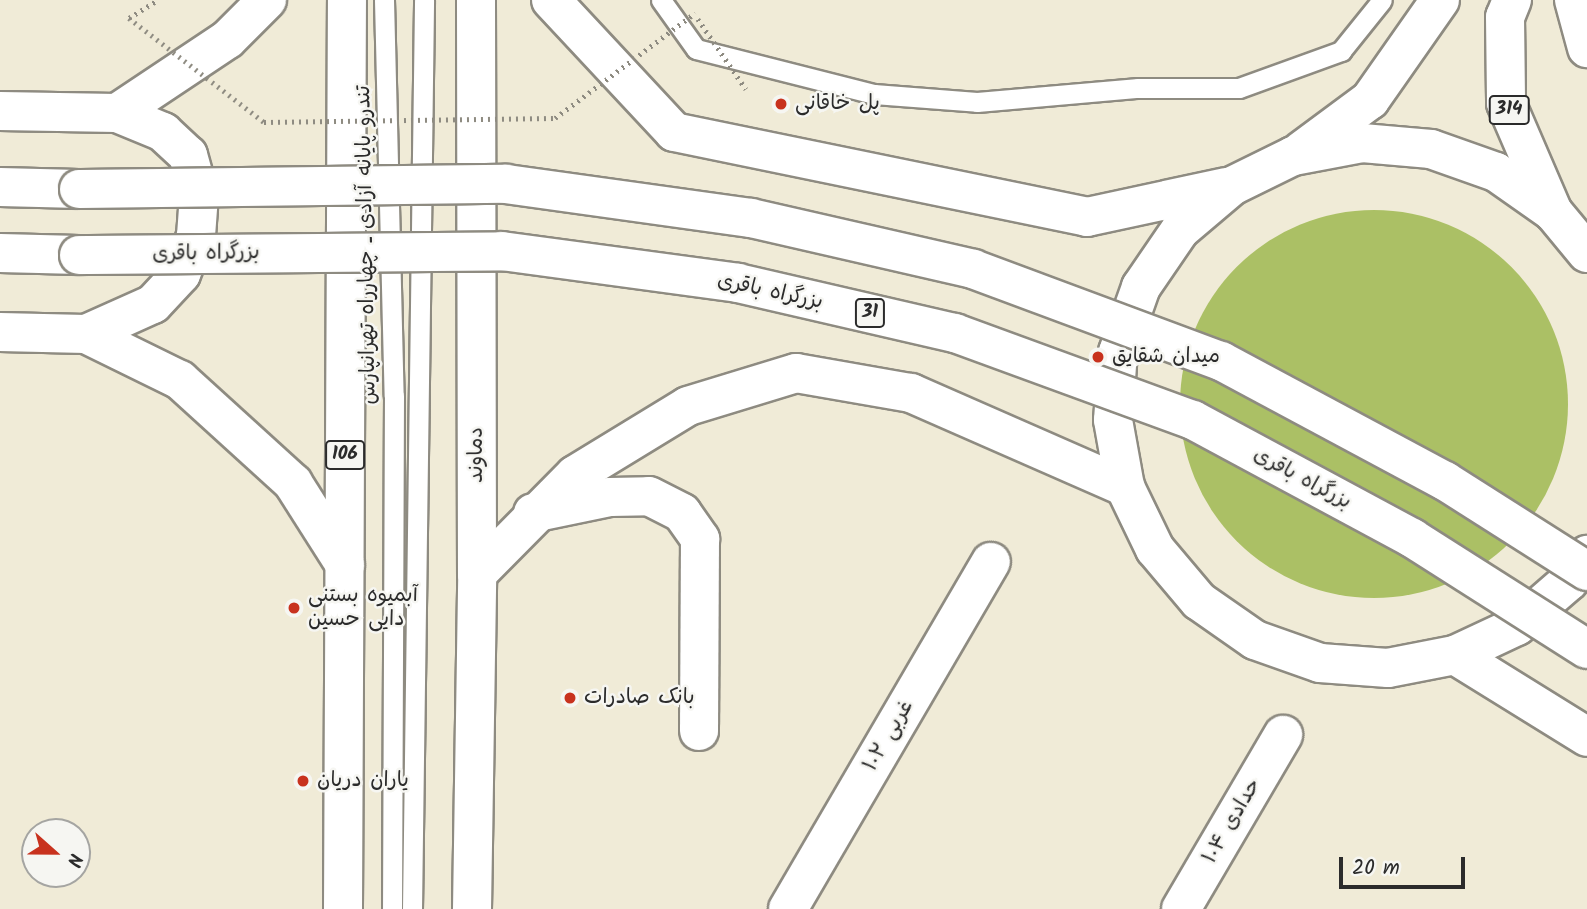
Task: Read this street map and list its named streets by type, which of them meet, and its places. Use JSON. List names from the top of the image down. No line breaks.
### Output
{"streets":{"main road":["314","بزرگراه باقری","31","106","دماوند","۱۰۲ غربی","حدادی ۱۰۴"],"lane":["تندرو پایانه آزادی ـ چهارراه تهرانپارس"]},"places":["پل خاقانی","میدان شقایق","آبمیوه بستنی دایی حسین","بانک صادرات","یاران دریان"],"scale_bar":"20 m","north":"right"}
